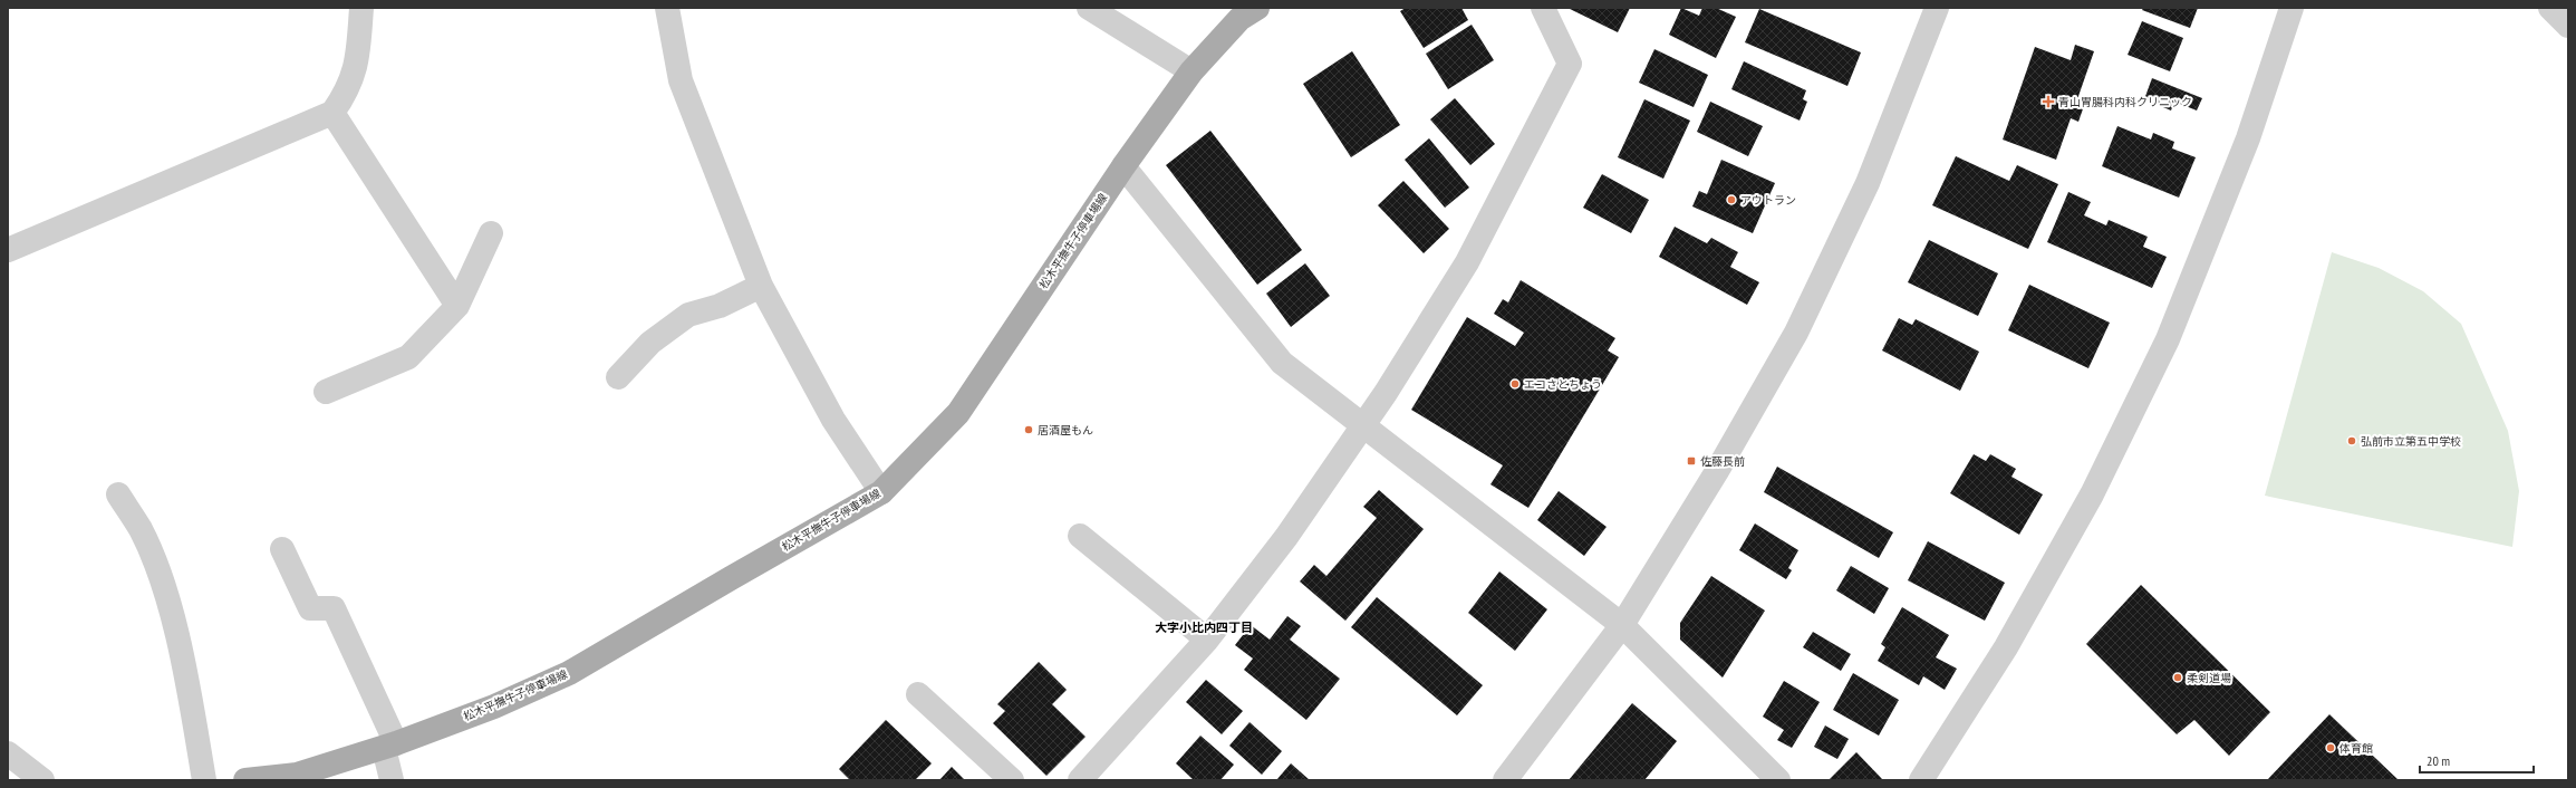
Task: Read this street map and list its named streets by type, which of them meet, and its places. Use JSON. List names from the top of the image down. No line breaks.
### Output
{"streets":{"main road":["松木平撫牛子停車場線"]},"districts":["大字小比内四丁目"],"places":{"health":["青山胃腸科内科クリニック"],"other":["アウトラン","エコさとちょう","居酒屋もん","弘前市立第五中学校","柔剣道場","体育館"],"transit":["佐藤長前"]},"scale_bar":"20 m"}
